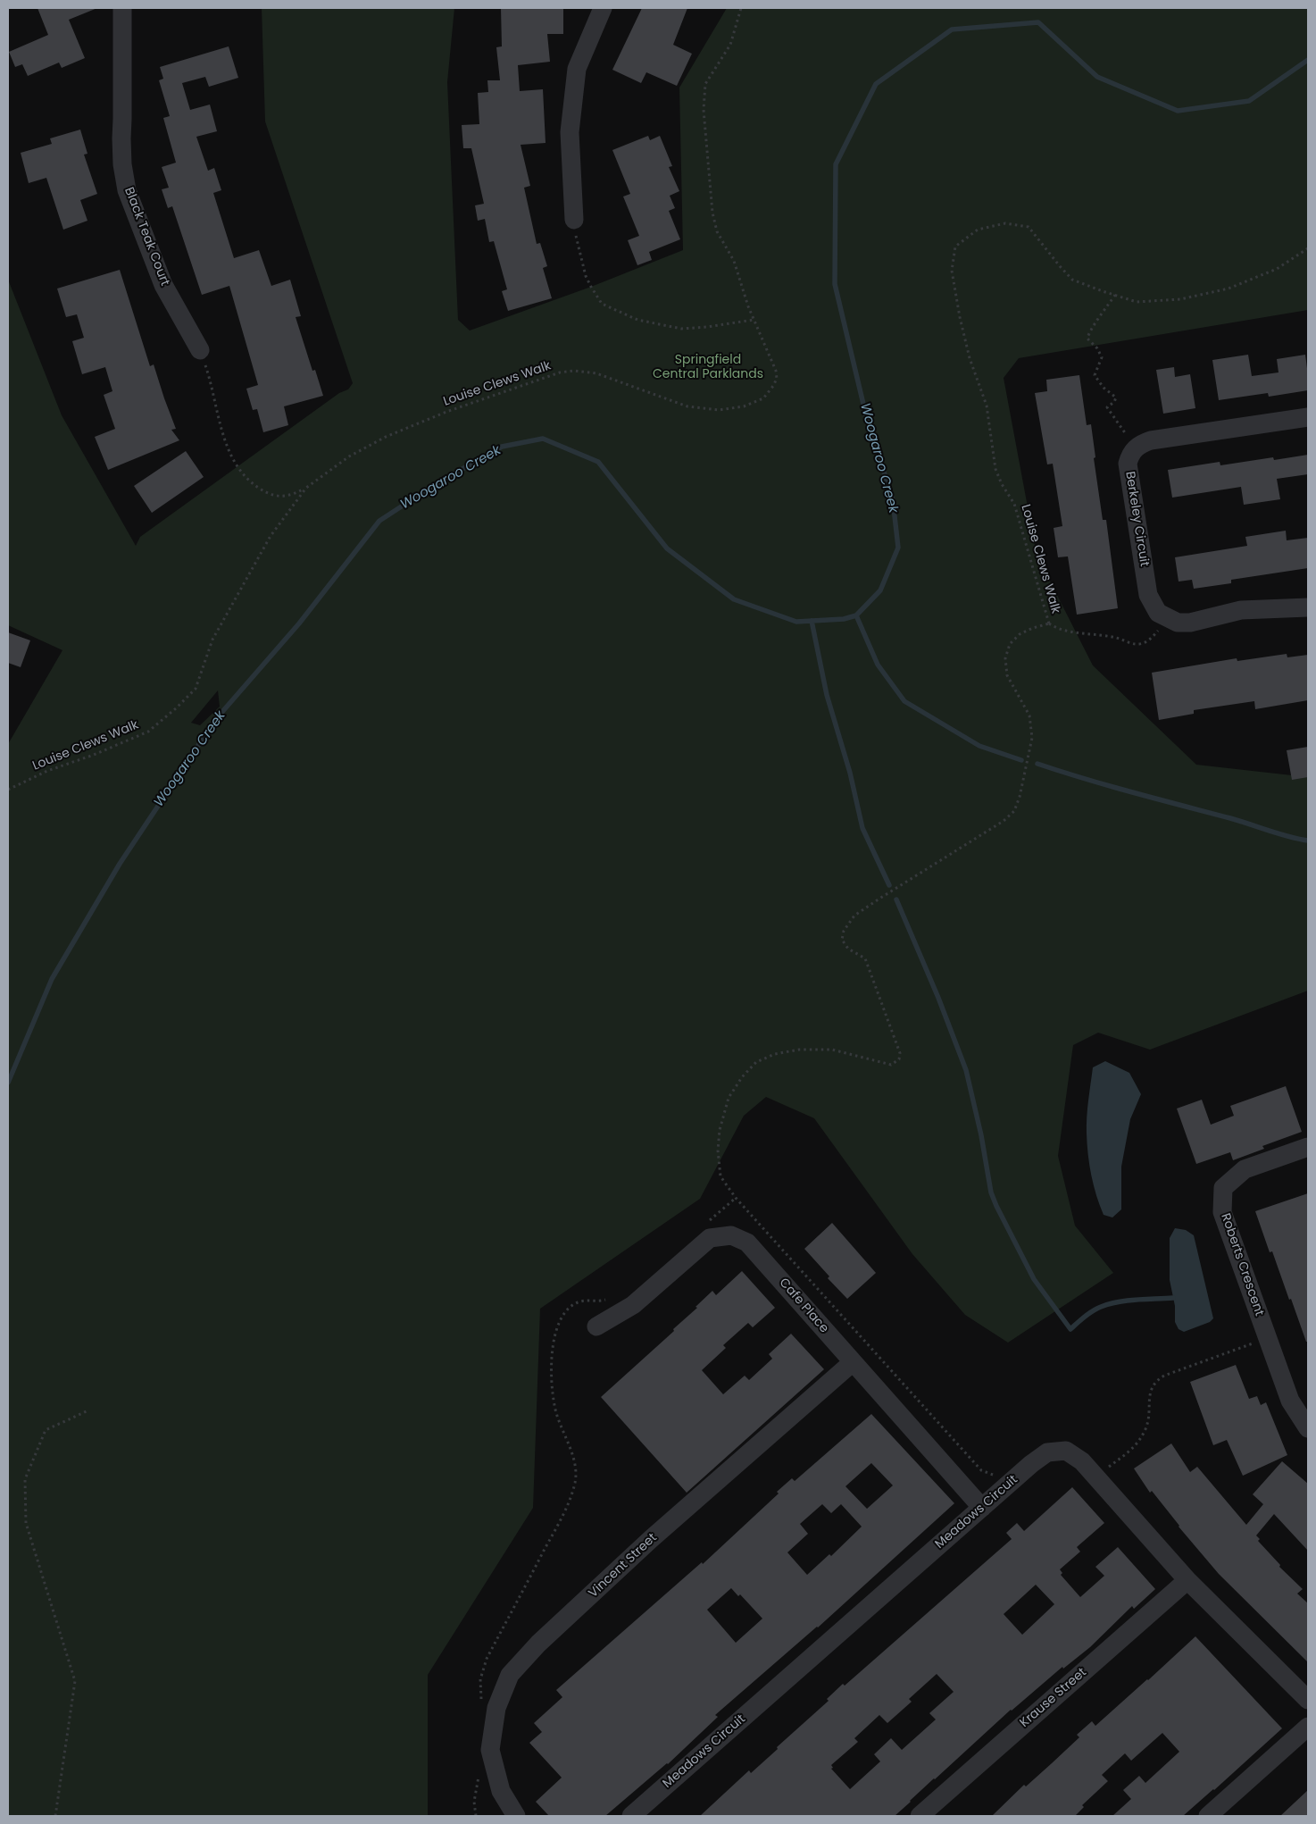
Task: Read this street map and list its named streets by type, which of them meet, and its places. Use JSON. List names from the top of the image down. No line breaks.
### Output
{"streets":{"street":["Black Teak Court","Berkeley Circuit","Roberts Crescent","Cafe Place","Meadows Circuit","Vincent Street","Krause Street"],"path":["Louise Clews Walk"]},"crossings":[["Cafe Place","Meadows Circuit"],["Cafe Place","Vincent Street"],["Meadows Circuit","Krause Street"]],"water":["Woogaroo Creek"],"parks":["Springfield Central Parklands"]}
